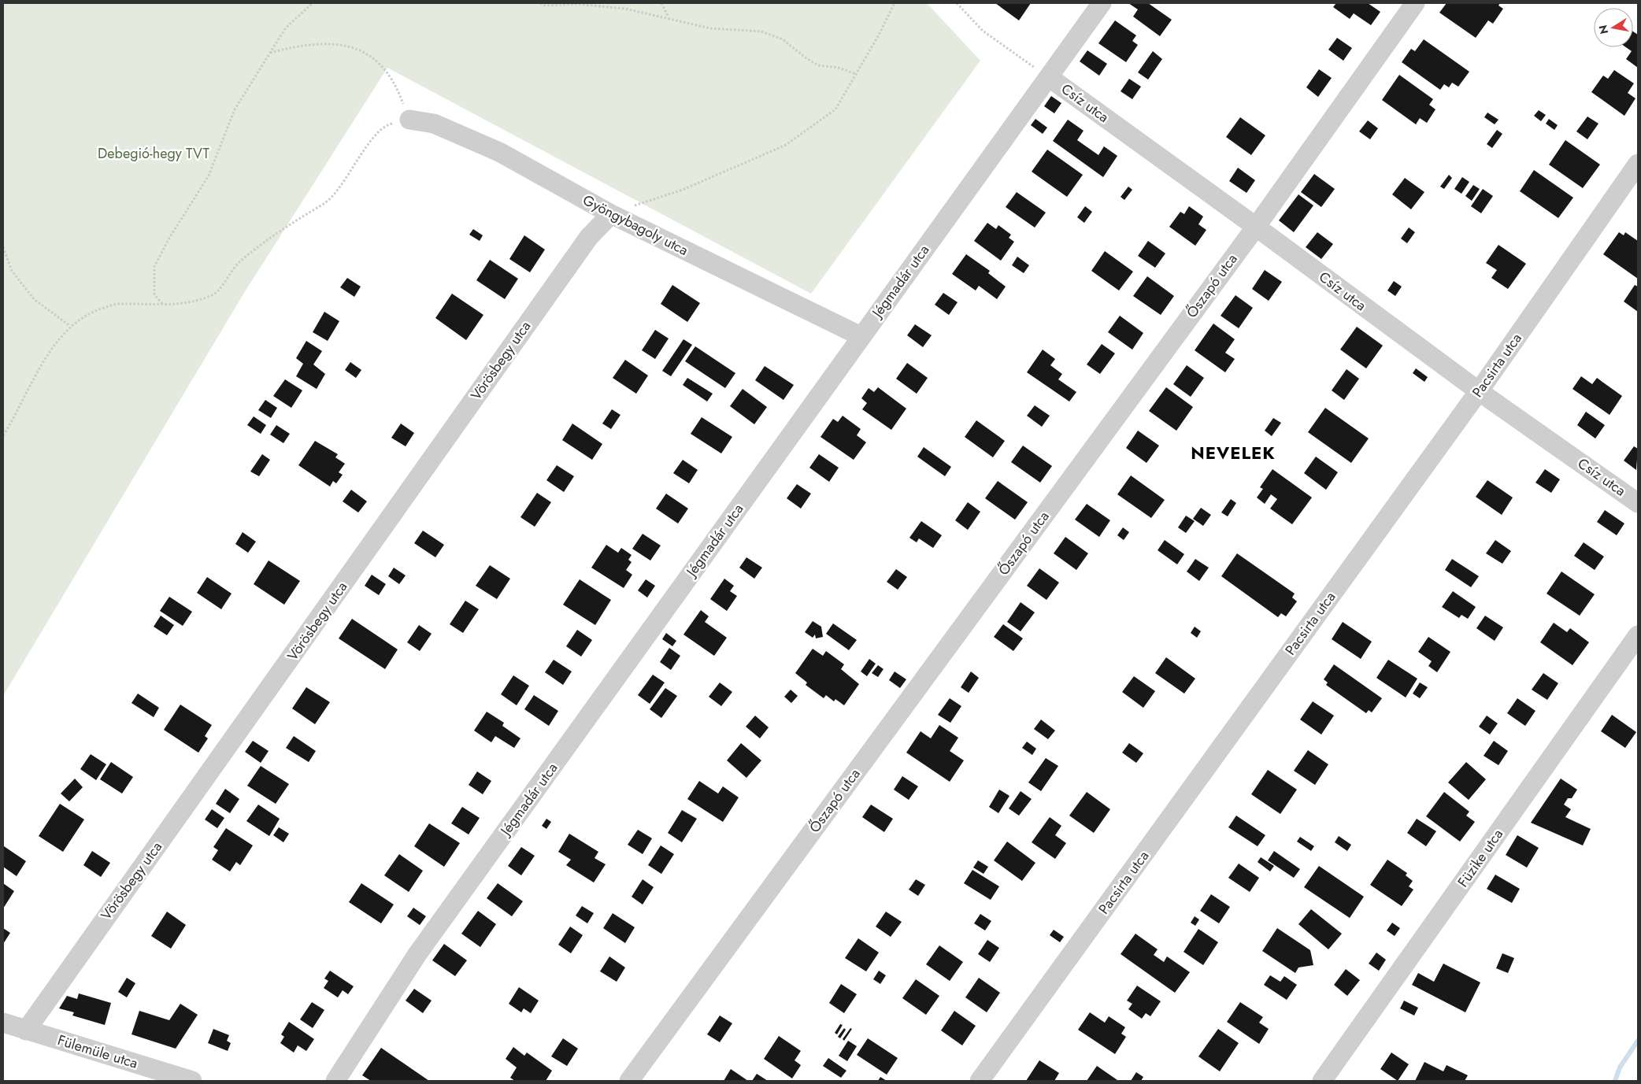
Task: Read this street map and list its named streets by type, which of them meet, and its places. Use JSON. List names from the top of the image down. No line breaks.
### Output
{"streets":{"street":["Csíz utca","Gyöngybagoly utca","Jégmadár utca","Őszapó utca","Vörösbegy utca","Pacsirta utca","Füzike utca","Fülemüle utca"]},"crossings":[["Csíz utca","Jégmadár utca"],["Csíz utca","Őszapó utca"],["Csíz utca","Pacsirta utca"],["Gyöngybagoly utca","Jégmadár utca"],["Gyöngybagoly utca","Vörösbegy utca"],["Vörösbegy utca","Fülemüle utca"]],"districts":["NEVELEK"],"parks":["Debegió-hegy TVT"],"north":"left"}
